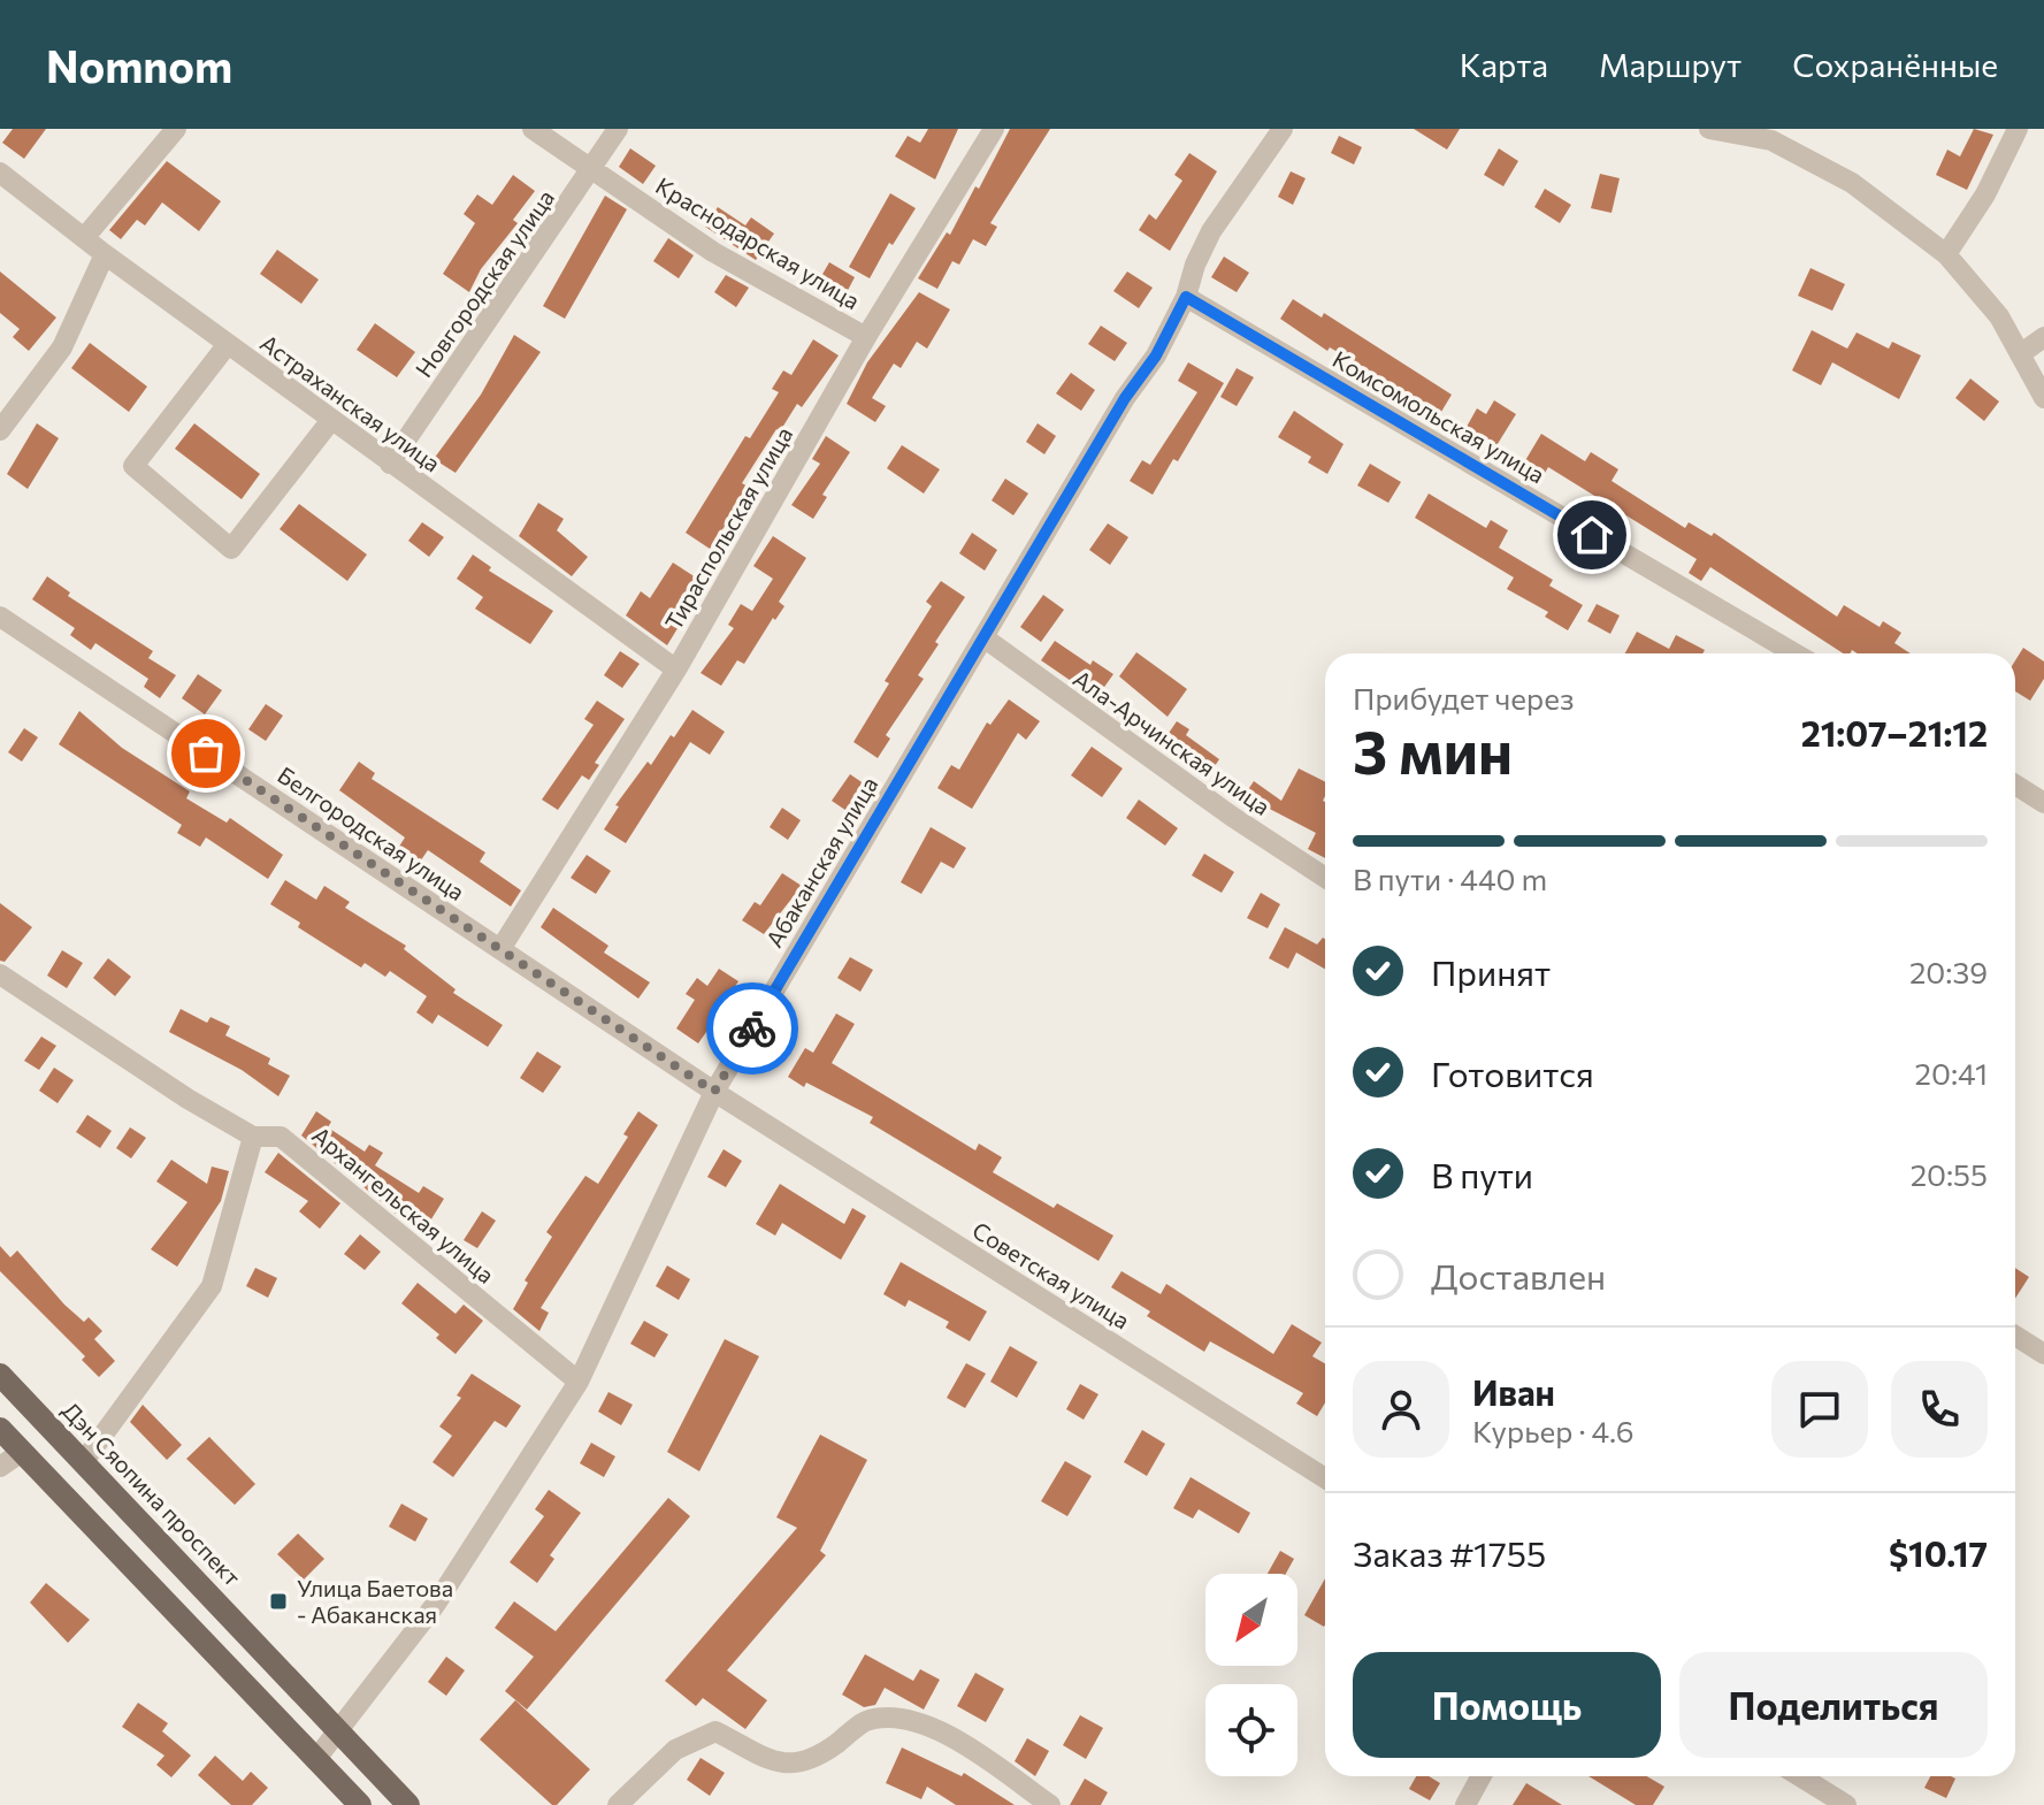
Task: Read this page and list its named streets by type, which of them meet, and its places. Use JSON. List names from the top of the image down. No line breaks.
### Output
{"streets":{"main road":["Дэн Сяопина проспект"],"street":["Краснодарская улица","Новгородская улица","Астраханская улица","Комсомольская улица","Тираспольская улица","Ала-Арчинская улица","Белгородская улица","Абаканская улица","Архангельская улица","Советская улица"]},"crossings":[["Краснодарская улица","Новгородская улица"],["Краснодарская улица","Тираспольская улица"],["Новгородская улица","Астраханская улица"],["Астраханская улица","Тираспольская улица"],["Комсомольская улица","Абаканская улица"],["Тираспольская улица","Белгородская улица"],["Ала-Арчинская улица","Абаканская улица"],["Белгородская улица","Абаканская улица"],["Белгородская улица","Советская улица"],["Абаканская улица","Архангельская улица"],["Абаканская улица","Советская улица"],["Абаканская улица","Дэн Сяопина проспект"]],"places":{"transit":["Улица Баетова - Абаканская"]},"north":"bottom left","page":{"header":"Nomnom","nav":["Карта","Маршрут","Сохранённые"],"heading":["3 мин","Прибудет через","21:07–21:12"],"panel":["Иван","Курьер · 4.6","Заказ #1755","$10.17"],"bar":"В пути · 440 m","list":[["Принят","20:39"],["Готовится","20:41"],["В пути","20:55"],"Доставлен"],"buttons":["Помощь","Поделиться"]}}
